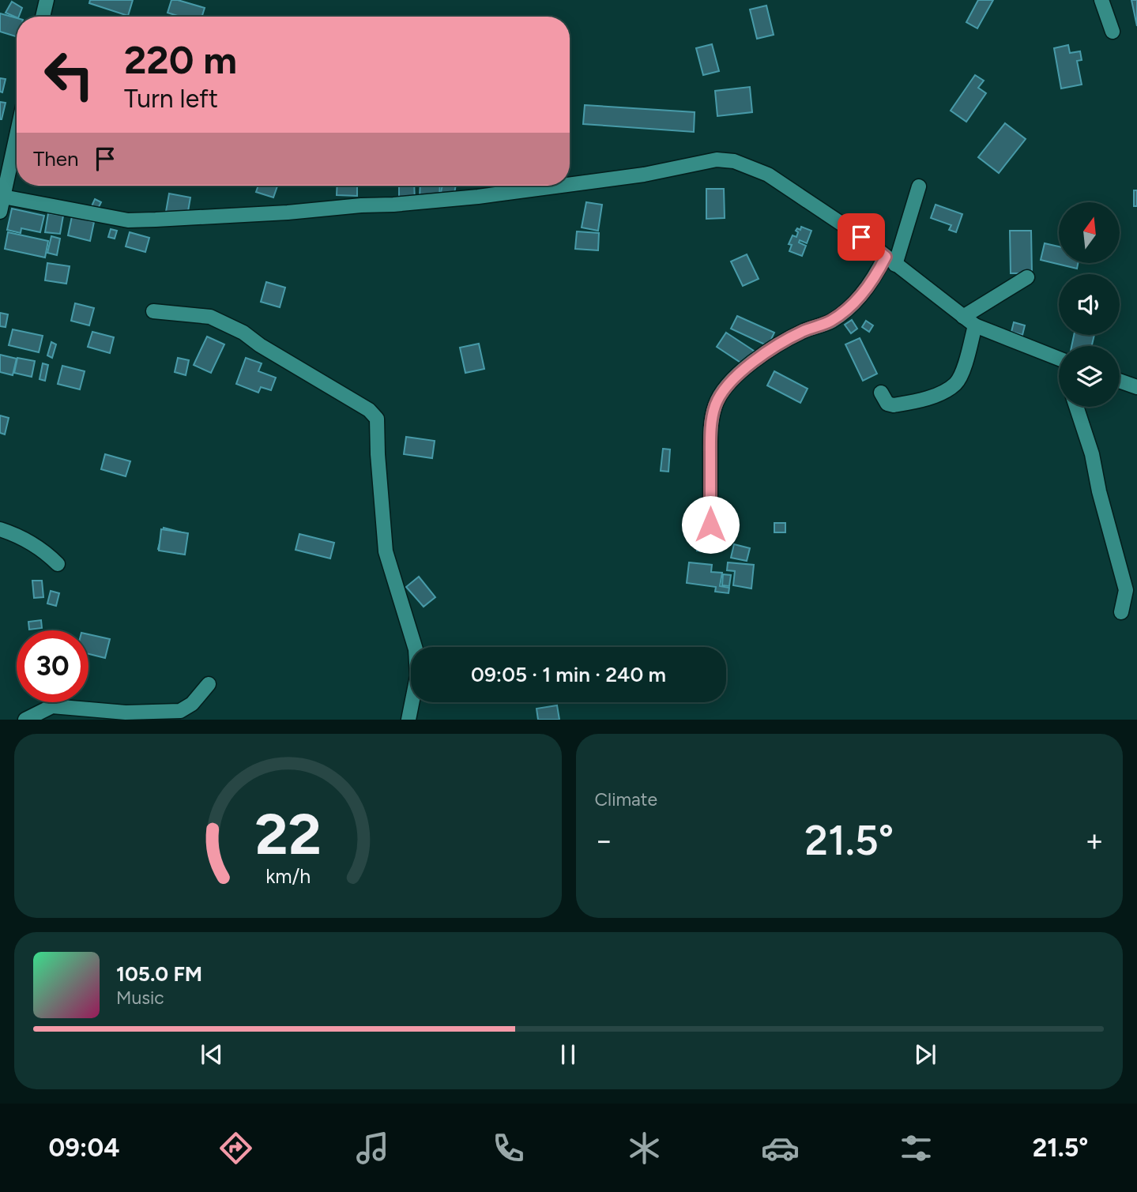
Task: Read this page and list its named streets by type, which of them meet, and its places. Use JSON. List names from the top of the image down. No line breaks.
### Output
{"north":"top","page":{"turn":["220 m","Turn left"],"then":"Then","limit":"30","trip":"09:05 · 1 min · 240 m","tile":"Climate","heat":["−","21.5°","+"],"song":["105.0 FM","Music"],"tabs":["09:04","21.5°"],"gauge":["22","km/h"]}}
